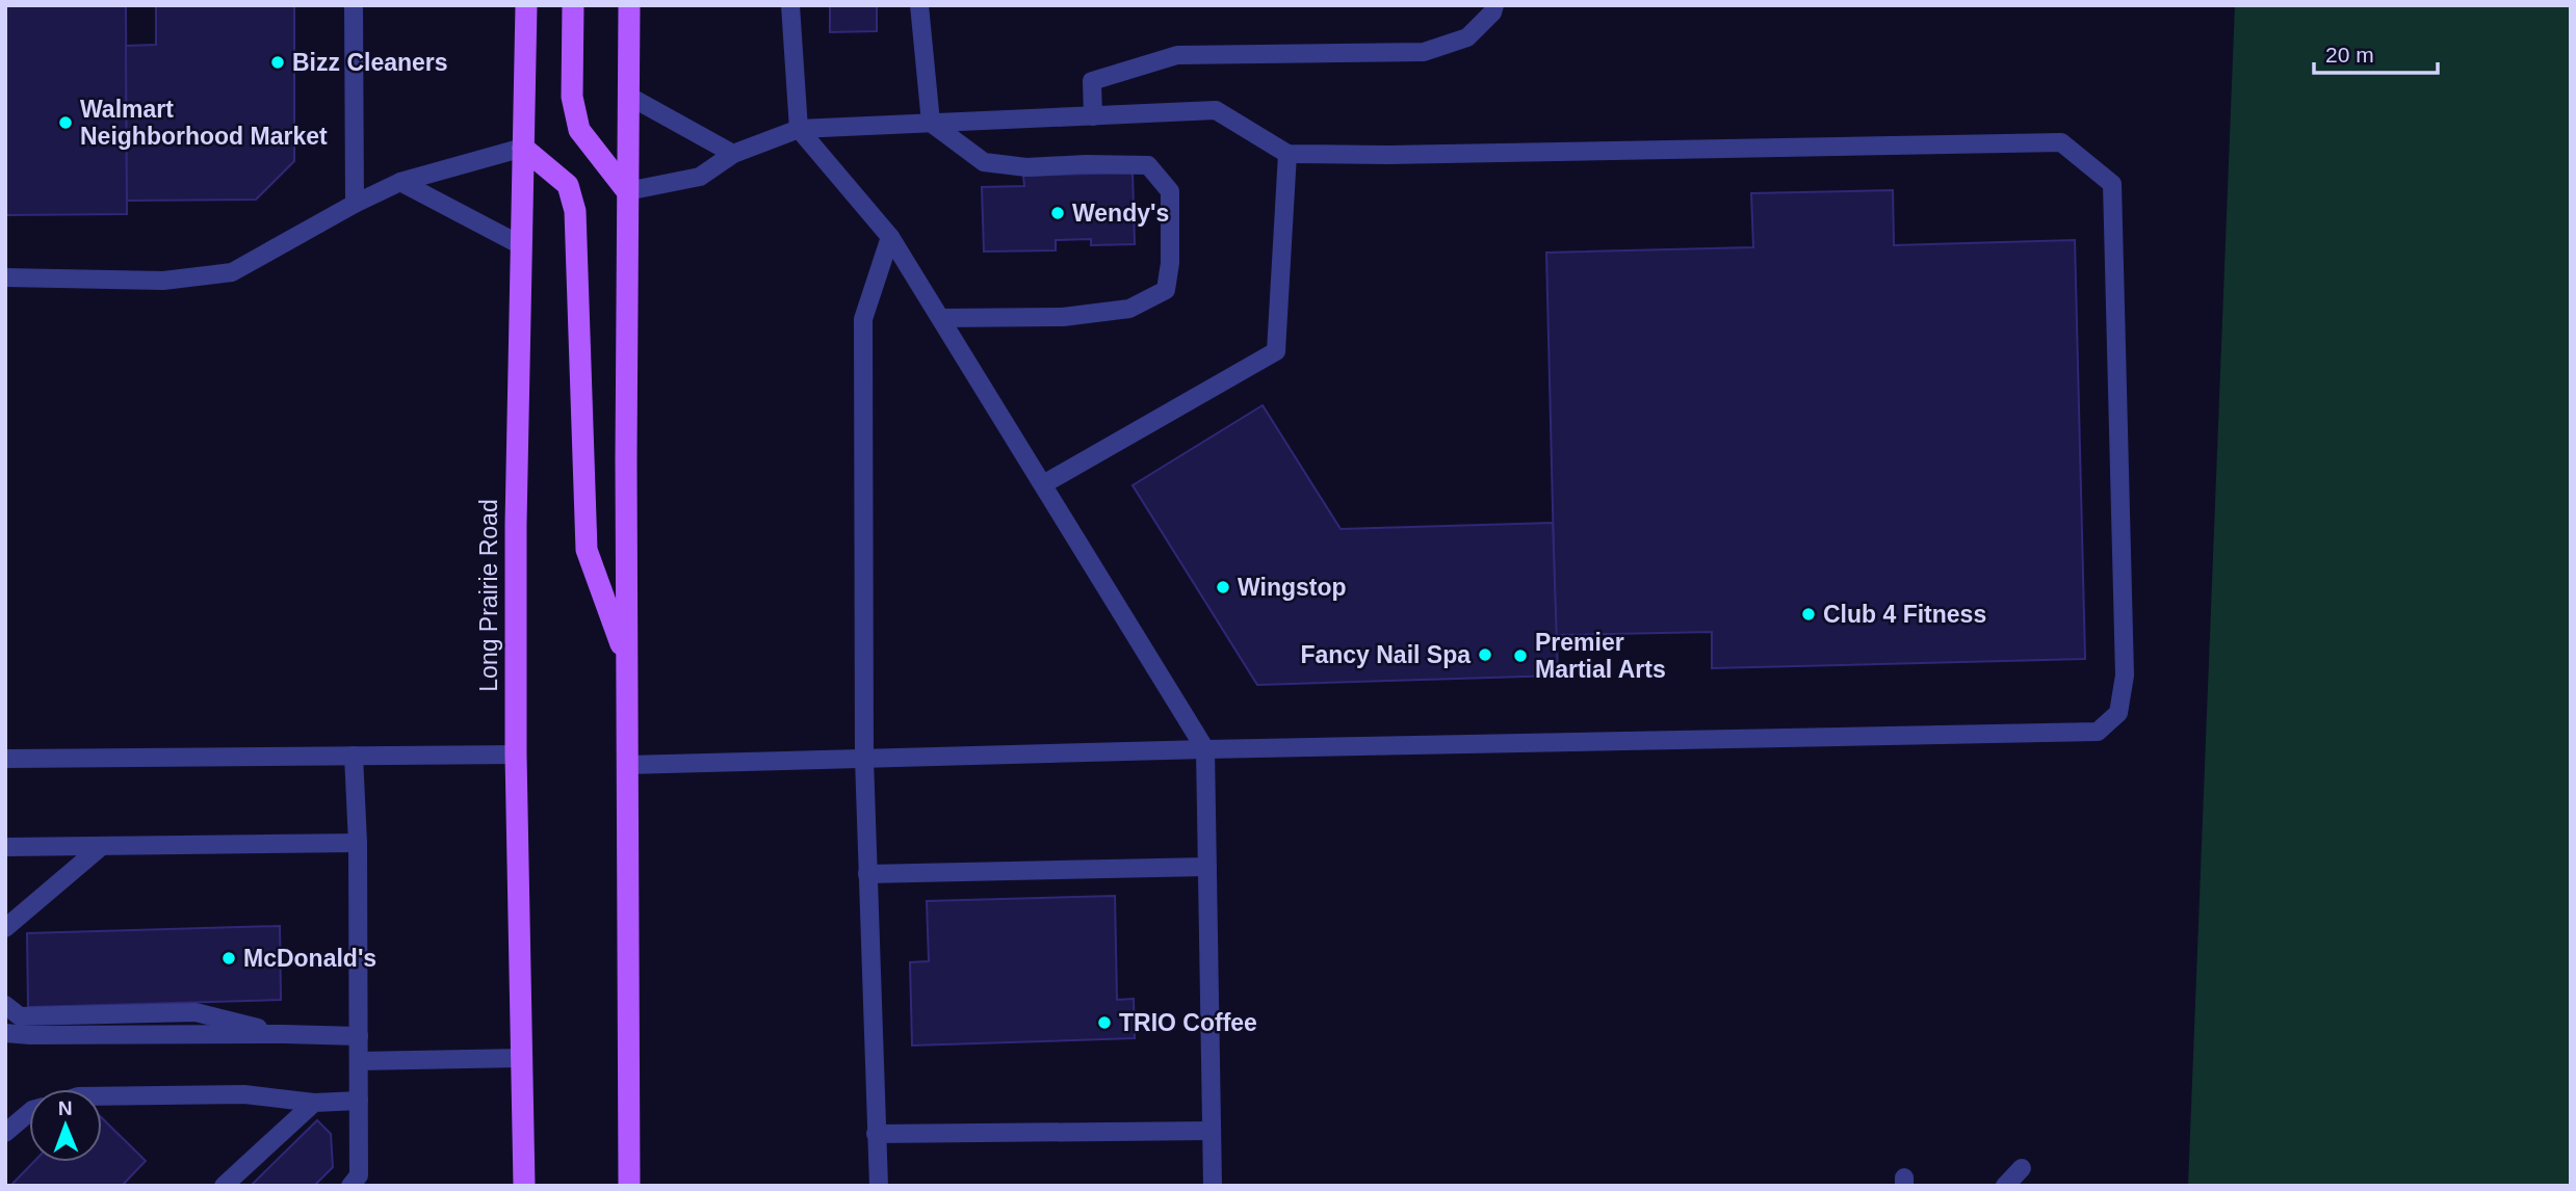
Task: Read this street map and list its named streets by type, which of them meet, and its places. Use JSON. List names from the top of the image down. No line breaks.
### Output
{"streets":{"main road":["Long Prairie Road"]},"places":["Bizz Cleaners","Walmart Neighborhood Market","Wendy's","Wingstop","Club 4 Fitness","Fancy Nail Spa","Premier Martial Arts","McDonald's","TRIO Coffee"],"scale_bar":"20 m","north":"top"}
